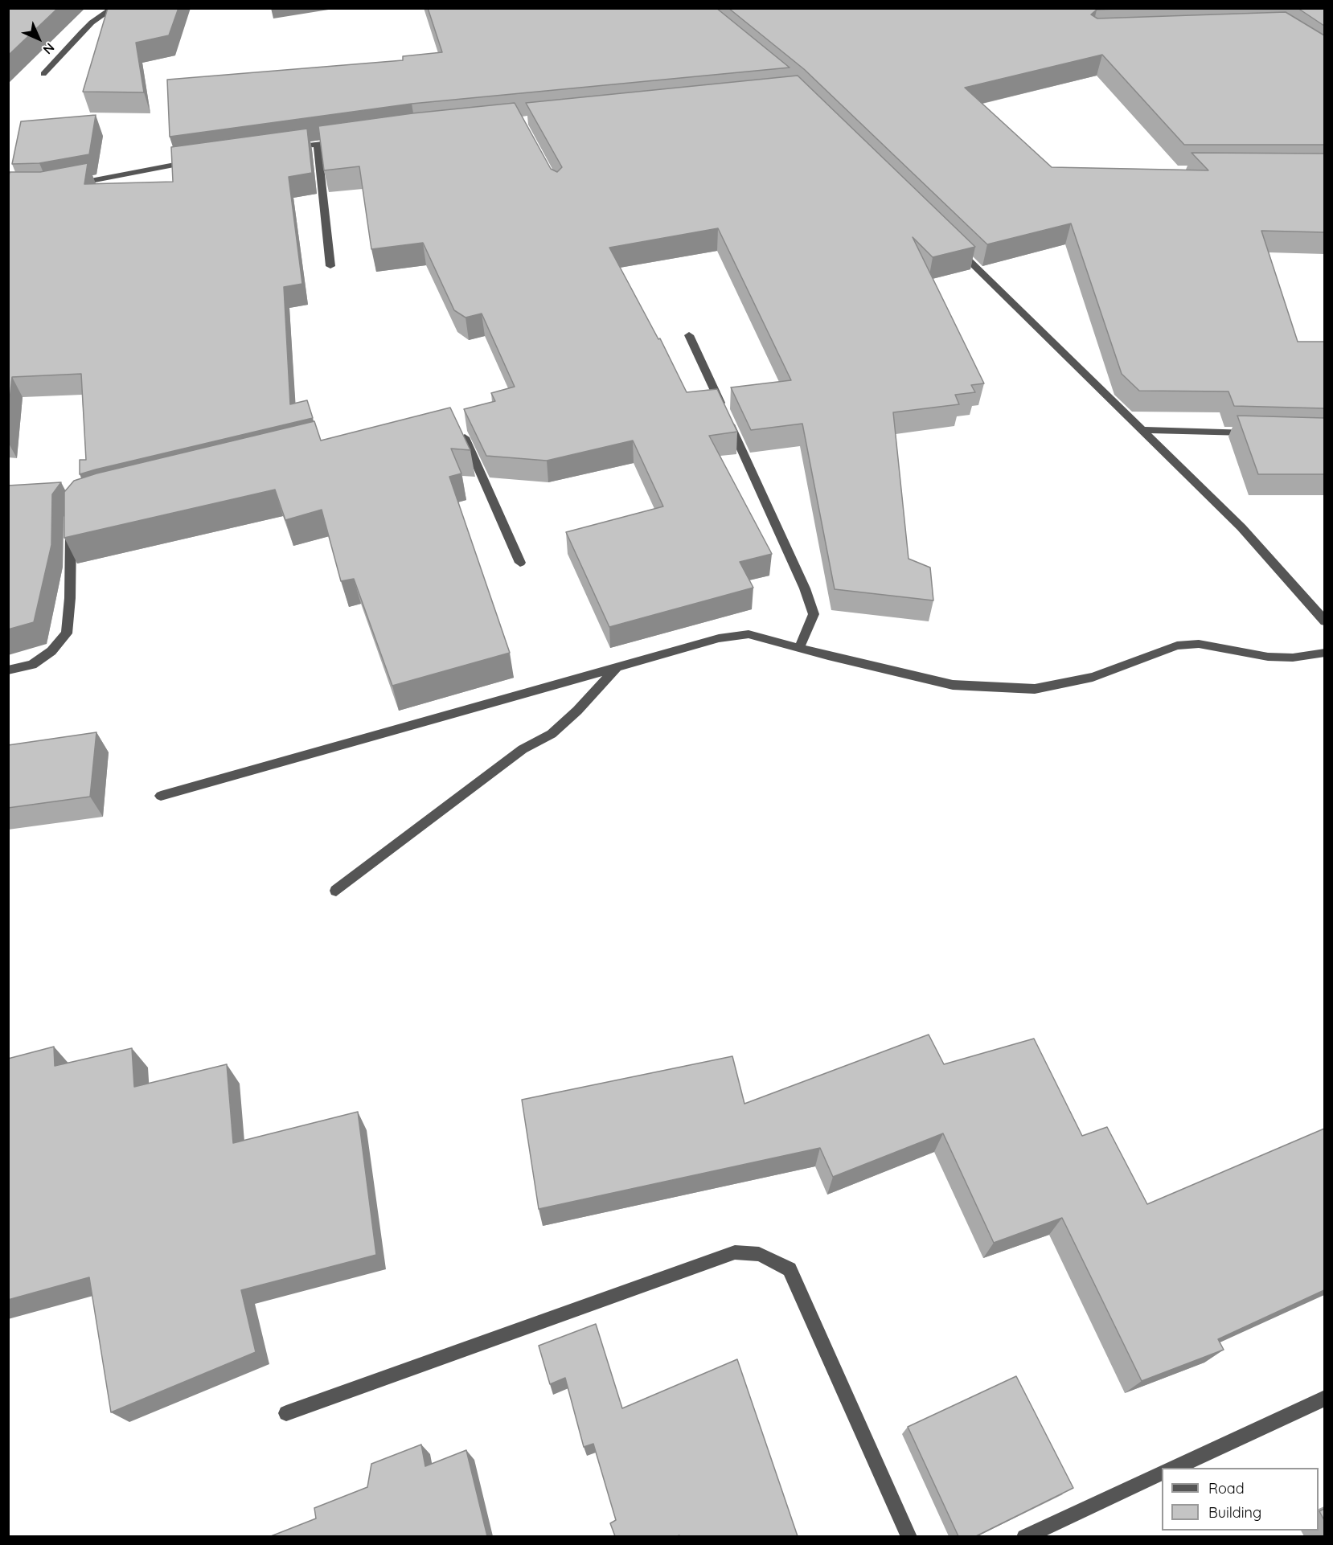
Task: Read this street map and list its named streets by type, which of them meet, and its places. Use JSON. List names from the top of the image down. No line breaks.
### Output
{"legend":["Road","Building"],"north":"bottom right"}
